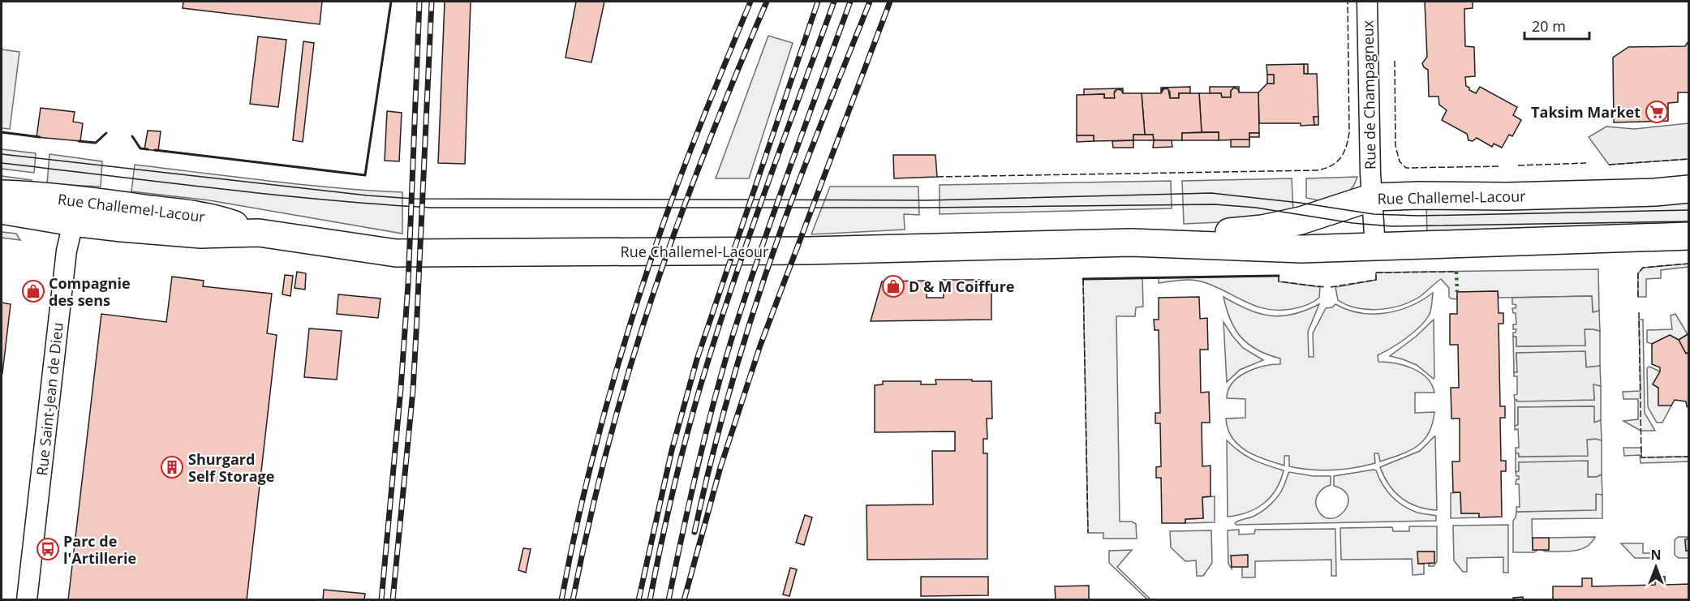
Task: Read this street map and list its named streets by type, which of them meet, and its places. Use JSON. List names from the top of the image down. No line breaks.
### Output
{"streets":{"street":["Rue de Champagneux","Rue Challemel-Lacour","Rue Saint-Jean de Dieu"]},"crossings":[["Rue de Champagneux","Rue Challemel-Lacour"],["Rue Challemel-Lacour","Rue Saint-Jean de Dieu"]],"places":{"supermarket":["Taksim Market"],"shop":["D & M Coiffure","Compagnie des sens"],"building":["Shurgard Self Storage"],"bus stop":["Parc de l'Artillerie"]},"scale_bar":"20 m","north":"top"}
